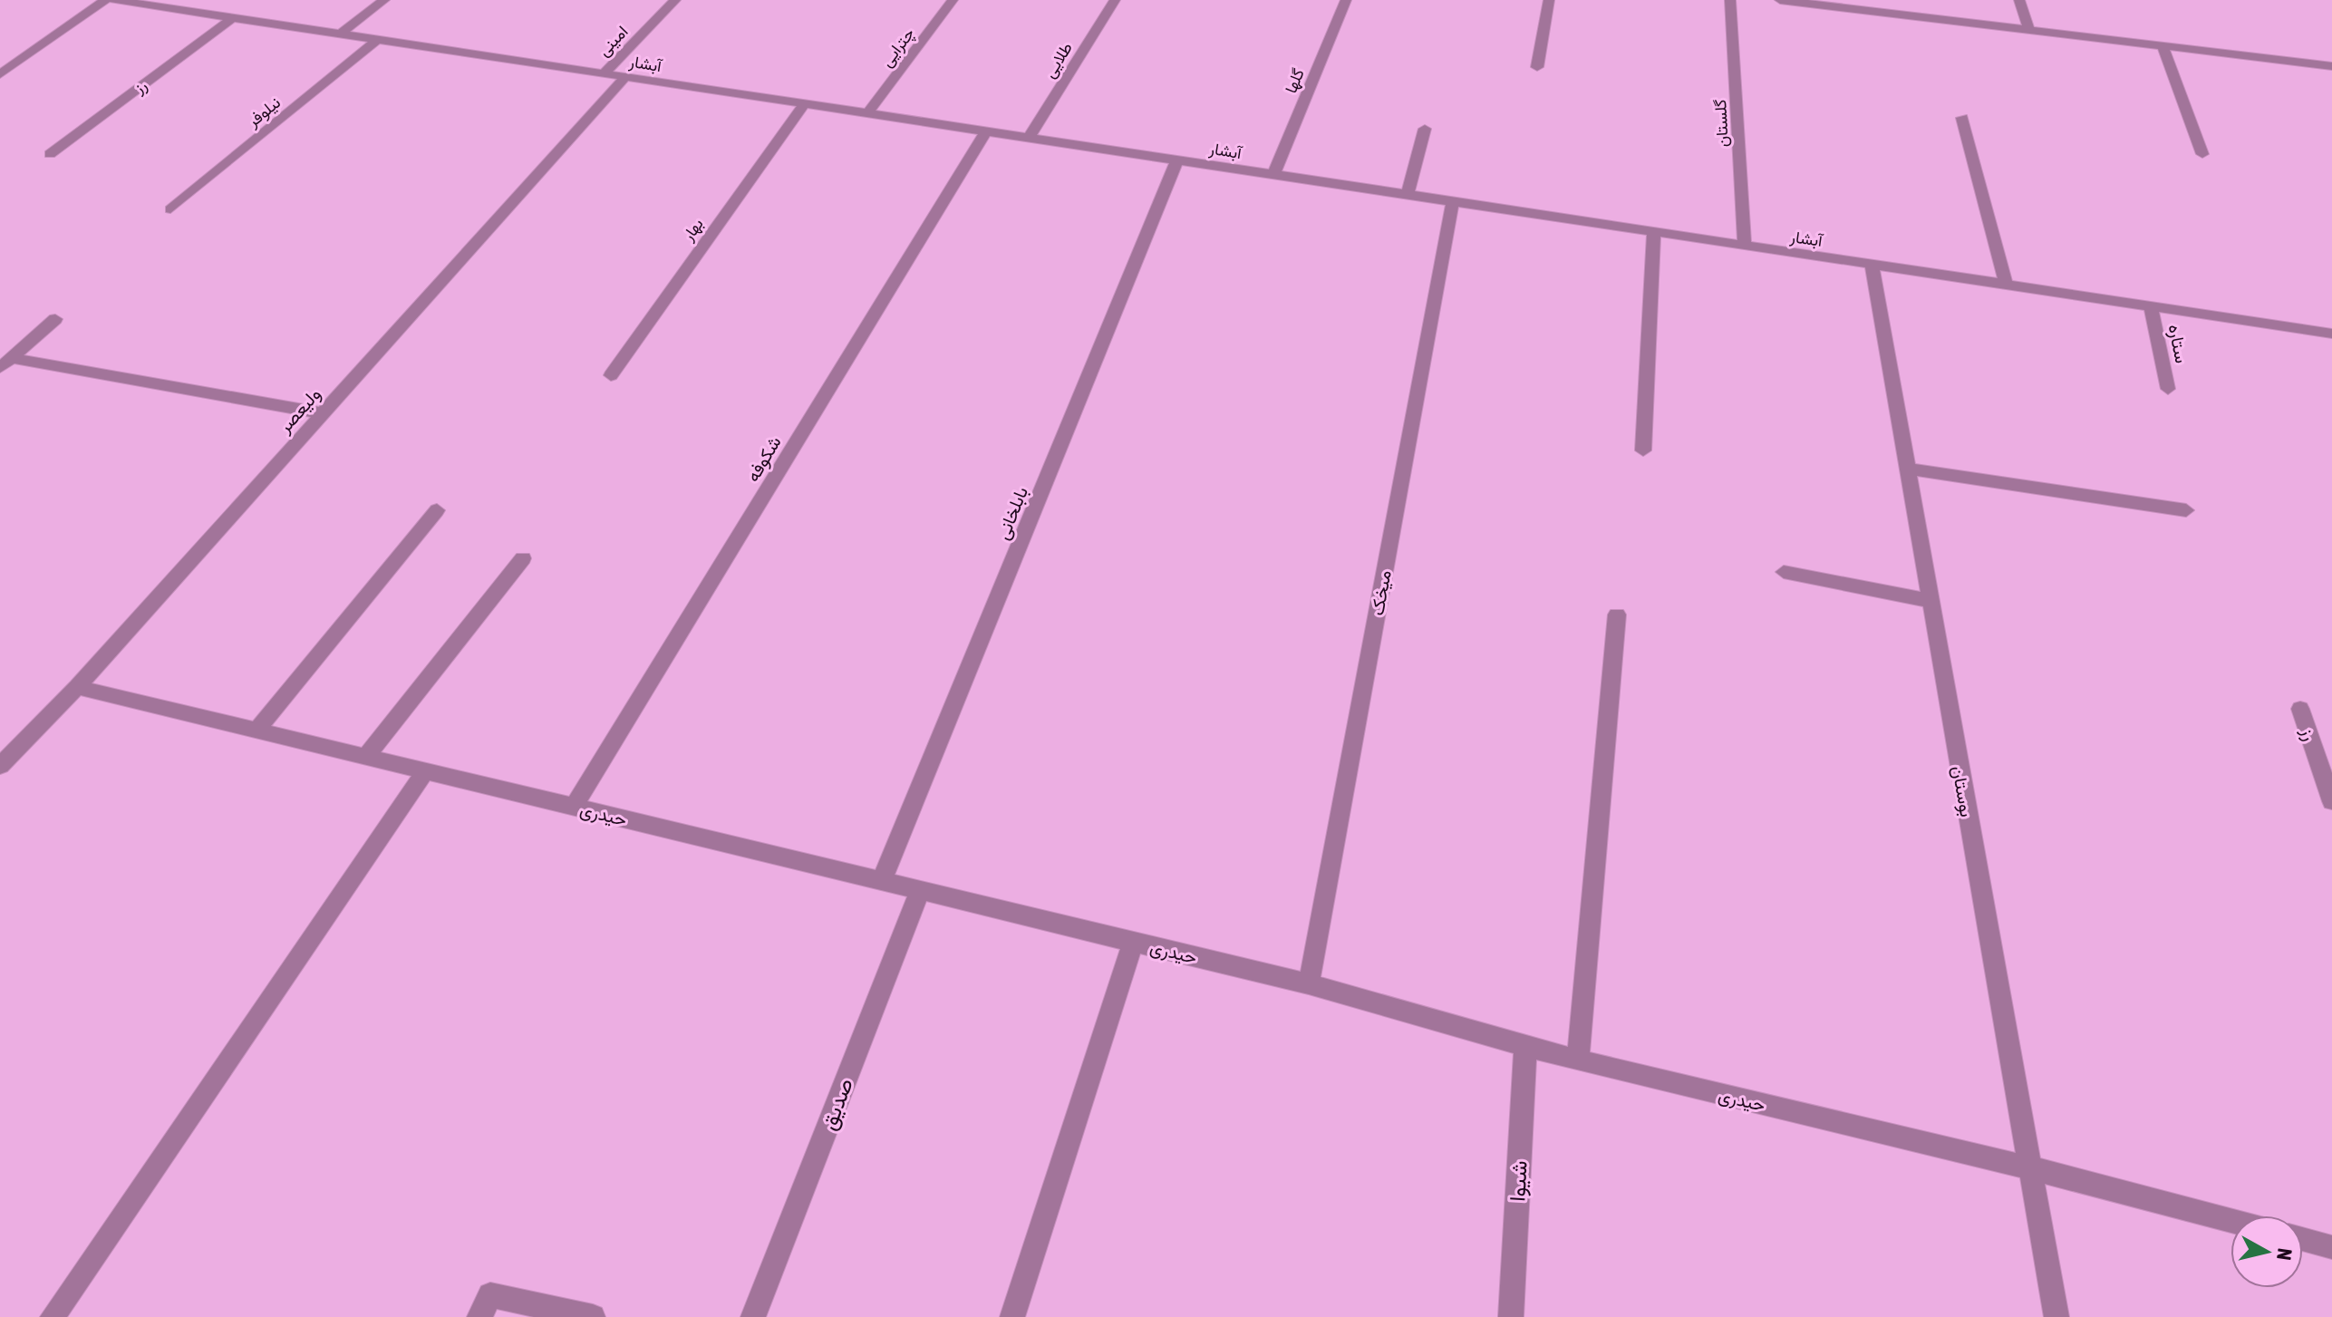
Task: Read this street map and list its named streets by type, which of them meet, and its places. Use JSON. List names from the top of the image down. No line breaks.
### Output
{"streets":{"street":["امینی","چترایی","طلایی","آبشار","گلها","رز","نیلوفر","گلستان","بهار","ستاره","ولیعصر","شکوفه","بابلخانی","میخک","بوستان","حیدری","صدیق","شیوا"]},"crossings":[["امینی","آبشار"],["چترایی","آبشار"],["طلایی","آبشار"],["آبشار","گلها"],["آبشار","رز"],["آبشار","نیلوفر"],["آبشار","گلستان"],["آبشار","بهار"],["آبشار","ستاره"],["آبشار","ولیعصر"],["آبشار","شکوفه"],["آبشار","بابلخانی"],["آبشار","میخک"],["آبشار","بوستان"],["ولیعصر","حیدری"],["شکوفه","حیدری"],["بابلخانی","حیدری"],["میخک","حیدری"],["بوستان","حیدری"],["حیدری","صدیق"],["حیدری","شیوا"]],"north":"right"}
